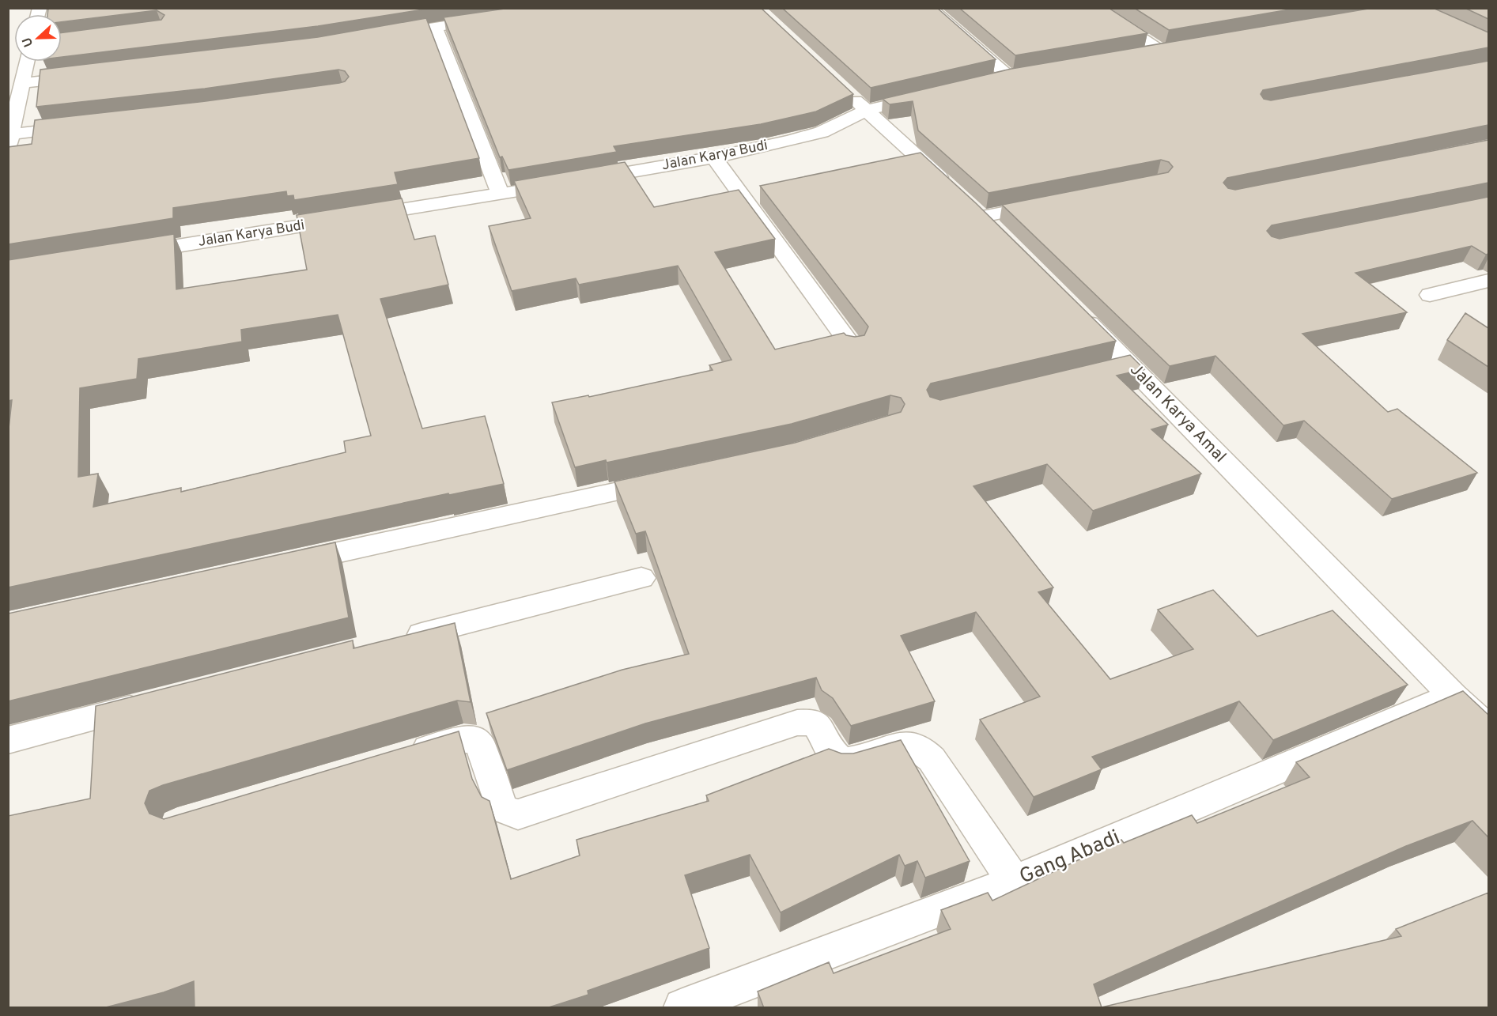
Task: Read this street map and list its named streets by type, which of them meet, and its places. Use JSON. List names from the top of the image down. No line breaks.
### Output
{"streets":{"street":["Jalan Karya Budi","Jalan Karya Amal","Gang Abadi"]},"crossings":[["Jalan Karya Amal","Gang Abadi"]],"north":"left"}
